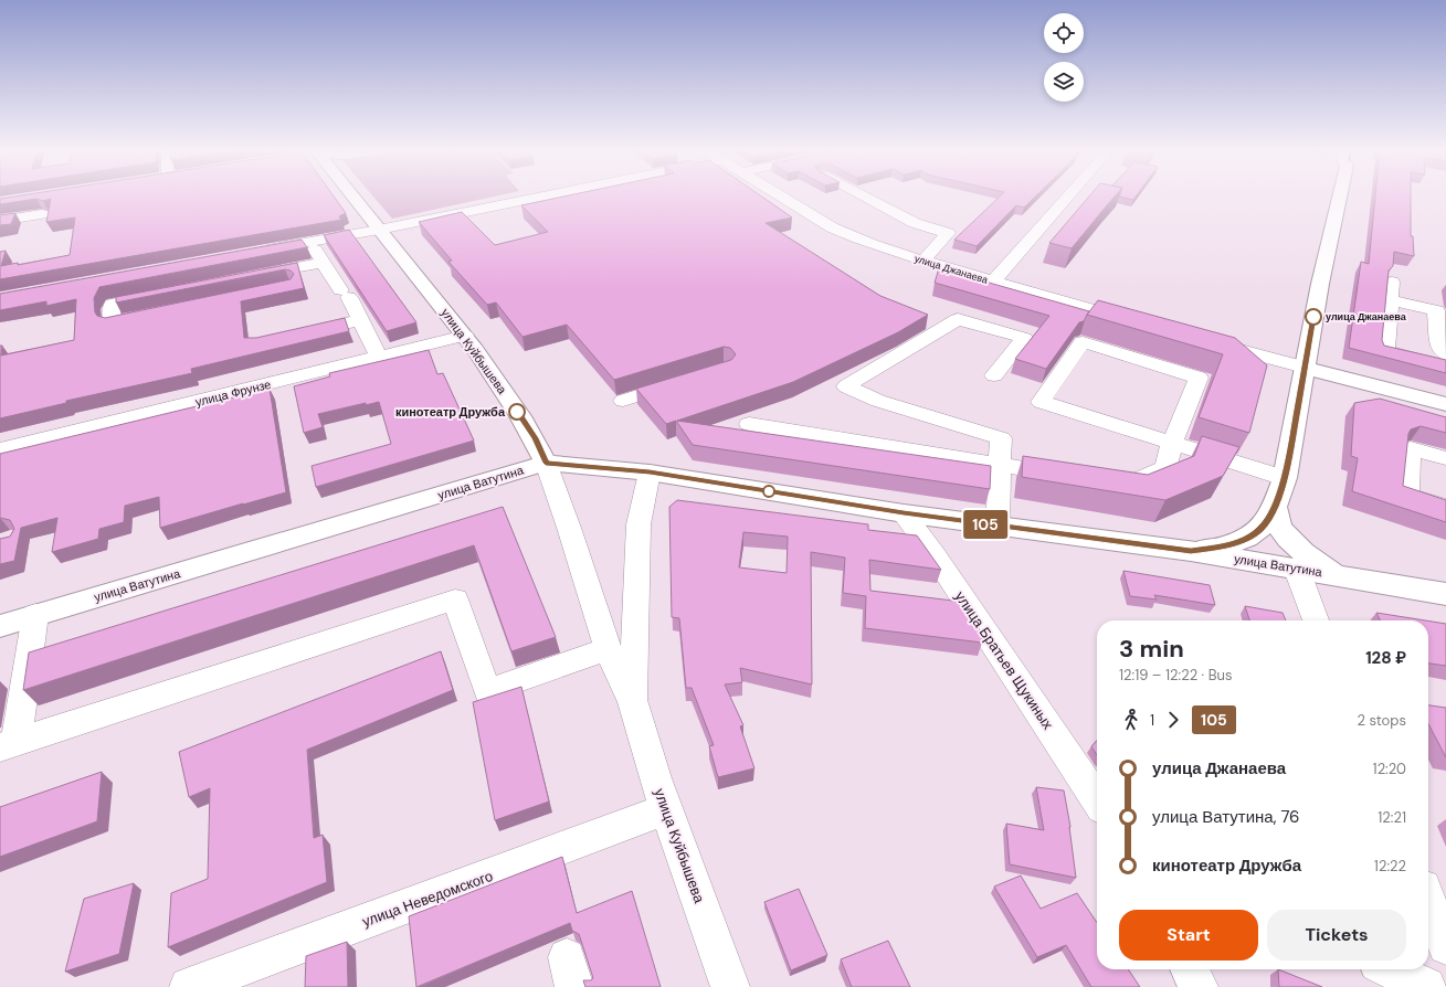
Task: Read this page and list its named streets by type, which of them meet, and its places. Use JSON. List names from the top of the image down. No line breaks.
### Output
{"streets":{"main road":["улица Куйбышева","улица Ватутина"],"street":["улица Джанаева","улица Фрунзе","улица Братьев Щукиных","улица Неведомского"]},"crossings":[["улица Куйбышева","улица Фрунзе"],["улица Куйбышева","улица Ватутина"],["улица Куйбышева","улица Неведомского"],["улица Ватутина","улица Братьев Щукиных"]],"places":["улица Джанаева","кинотеатр Дружба"],"lines":["bus line 105"],"page":{"on_map":"105","heading":["3 min","12:19 – 12:22 · Bus","128 ₽"],"legs":["1","105","2 stops"],"list":[{"name":"улица Джанаева","value":"12:20"},{"name":"улица Ватутина, 76","value":"12:21"},{"name":"кинотеатр Дружба","value":"12:22"}],"buttons":["Start","Tickets"]}}
